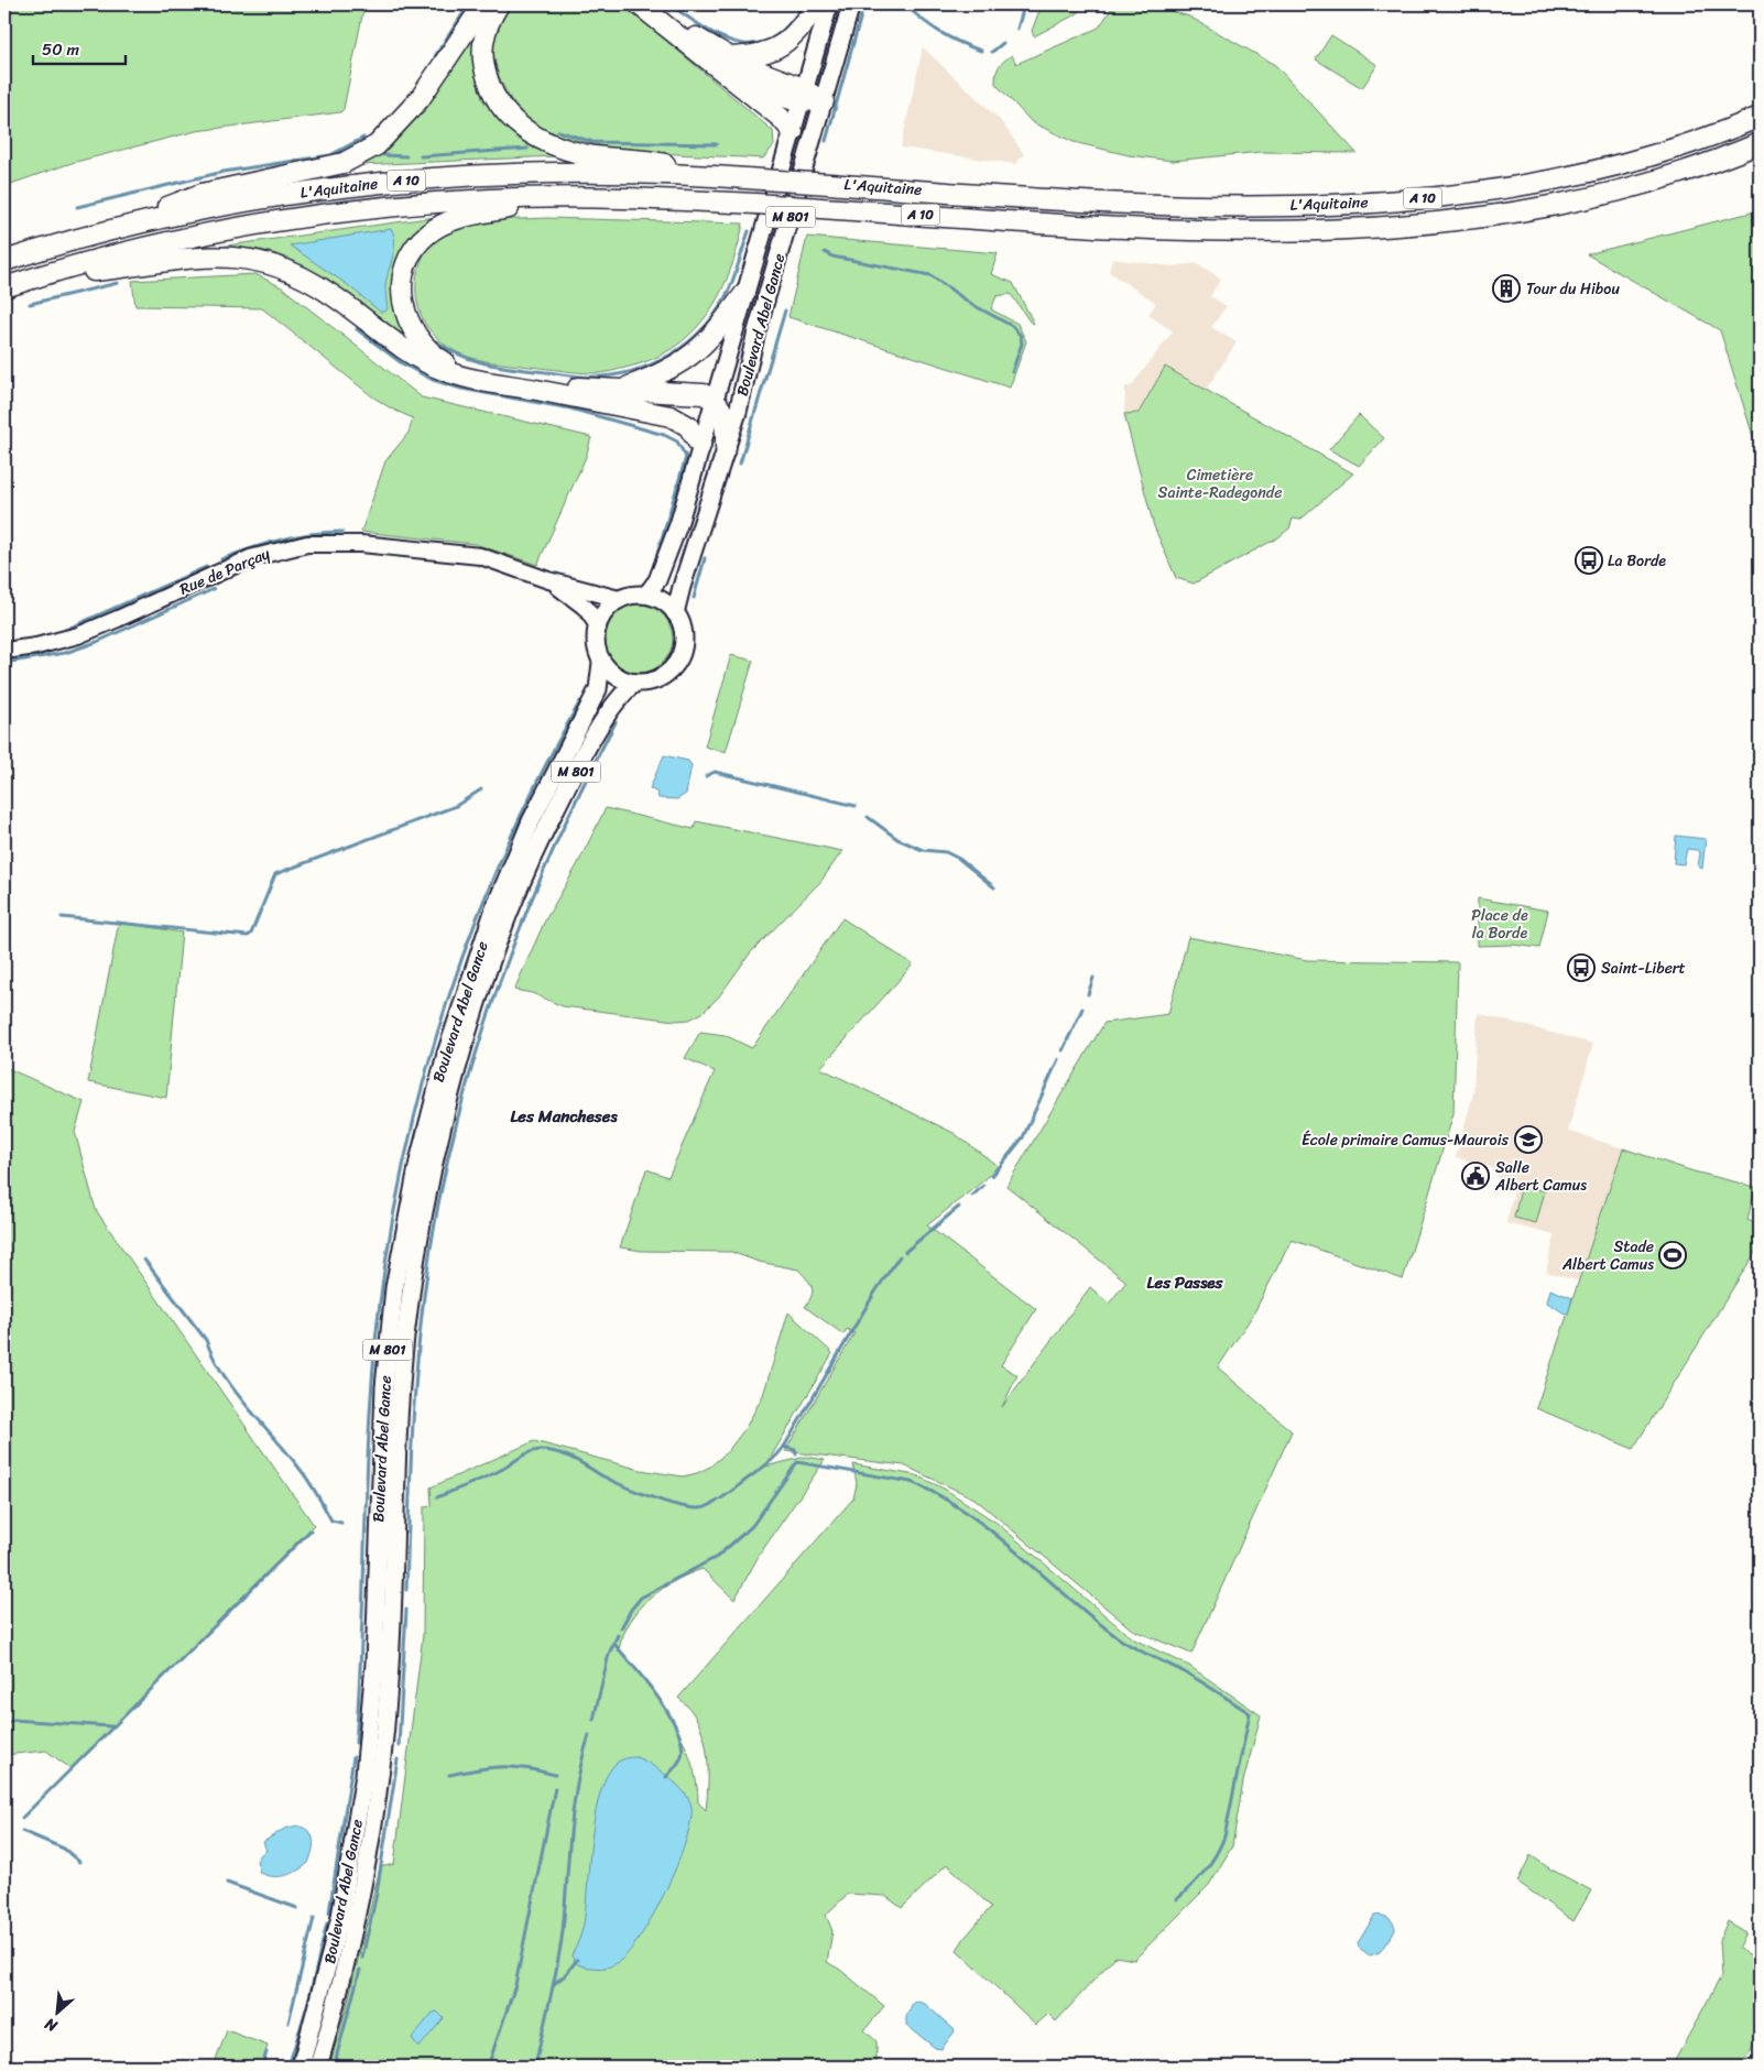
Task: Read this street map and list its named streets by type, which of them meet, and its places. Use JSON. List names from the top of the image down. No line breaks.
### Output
{"streets":{"highway":["A 10","L'Aquitaine"],"main road":["M 801","Boulevard Abel Gance"],"street":["Rue de Parçay"]},"crossings":[["M 801","Boulevard Abel Gance"],["M 801","Rue de Parçay"],["Boulevard Abel Gance","Rue de Parçay"]],"districts":["Les Mancheses","Les Passes"],"parks":["Cimetière Sainte-Radegonde","Place de la Borde"],"places":{"building":["Tour du Hibou"],"bus stop":["La Borde","Saint-Libert"],"school or university":["École primaire Camus-Maurois"],"public building":["Salle Albert Camus"],"sports":["Stade Albert Camus"]},"scale_bar":"50 m","north":"bottom left"}
